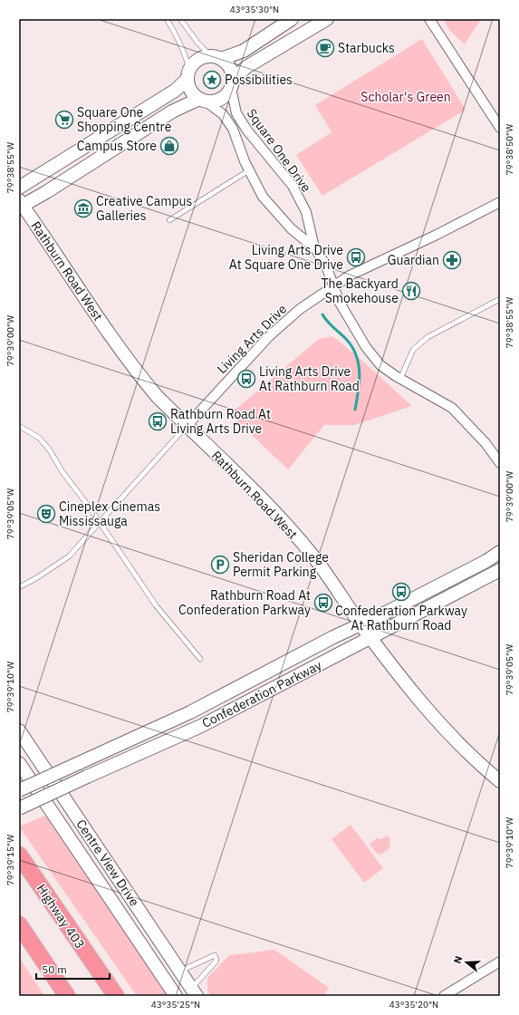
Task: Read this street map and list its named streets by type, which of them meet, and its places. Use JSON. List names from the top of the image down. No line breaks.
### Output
{"streets":{"highway":["Highway 403"],"street":["Square One Drive","Rathburn Road West","Living Arts Drive","Confederation Parkway","Centre View Drive"]},"crossings":[["Square One Drive","Living Arts Drive"],["Rathburn Road West","Living Arts Drive"],["Rathburn Road West","Confederation Parkway"]],"parks":["Scholar's Green"],"places":{"cafe":["Starbucks"],"place":["Possibilities"],"supermarket":["Square One Shopping Centre"],"shop":["Campus Store"],"museum":["Creative Campus Galleries"],"bus stop":["Living Arts Drive At Square One Drive","Living Arts Drive At Rathburn Road","Rathburn Road At Living Arts Drive","Confederation Parkway At Rathburn Road","Rathburn Road At Confederation Parkway"],"pharmacy":["Guardian"],"restaurant":["The Backyard Smokehouse"],"theatre":["Cineplex Cinemas Mississauga"],"parking":["Sheridan College Permit Parking"]},"scale_bar":"50 m","north":"left","coordinates":["43°35'30\"N","79°38'50\"W","79°38'55\"W","79°39'00\"W","79°39'05\"W","79°39'10\"W","79°39'15\"W","43°35'25\"N","43°35'20\"N"]}
